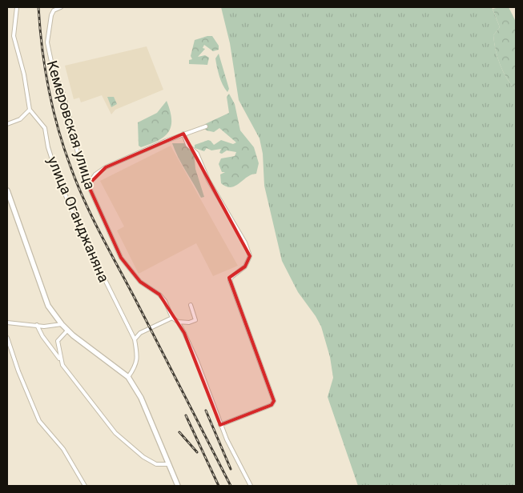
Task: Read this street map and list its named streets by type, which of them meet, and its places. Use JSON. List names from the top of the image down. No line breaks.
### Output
{"streets":{"street":["Кемеровская улица","улица Оганджаняна"]}}
